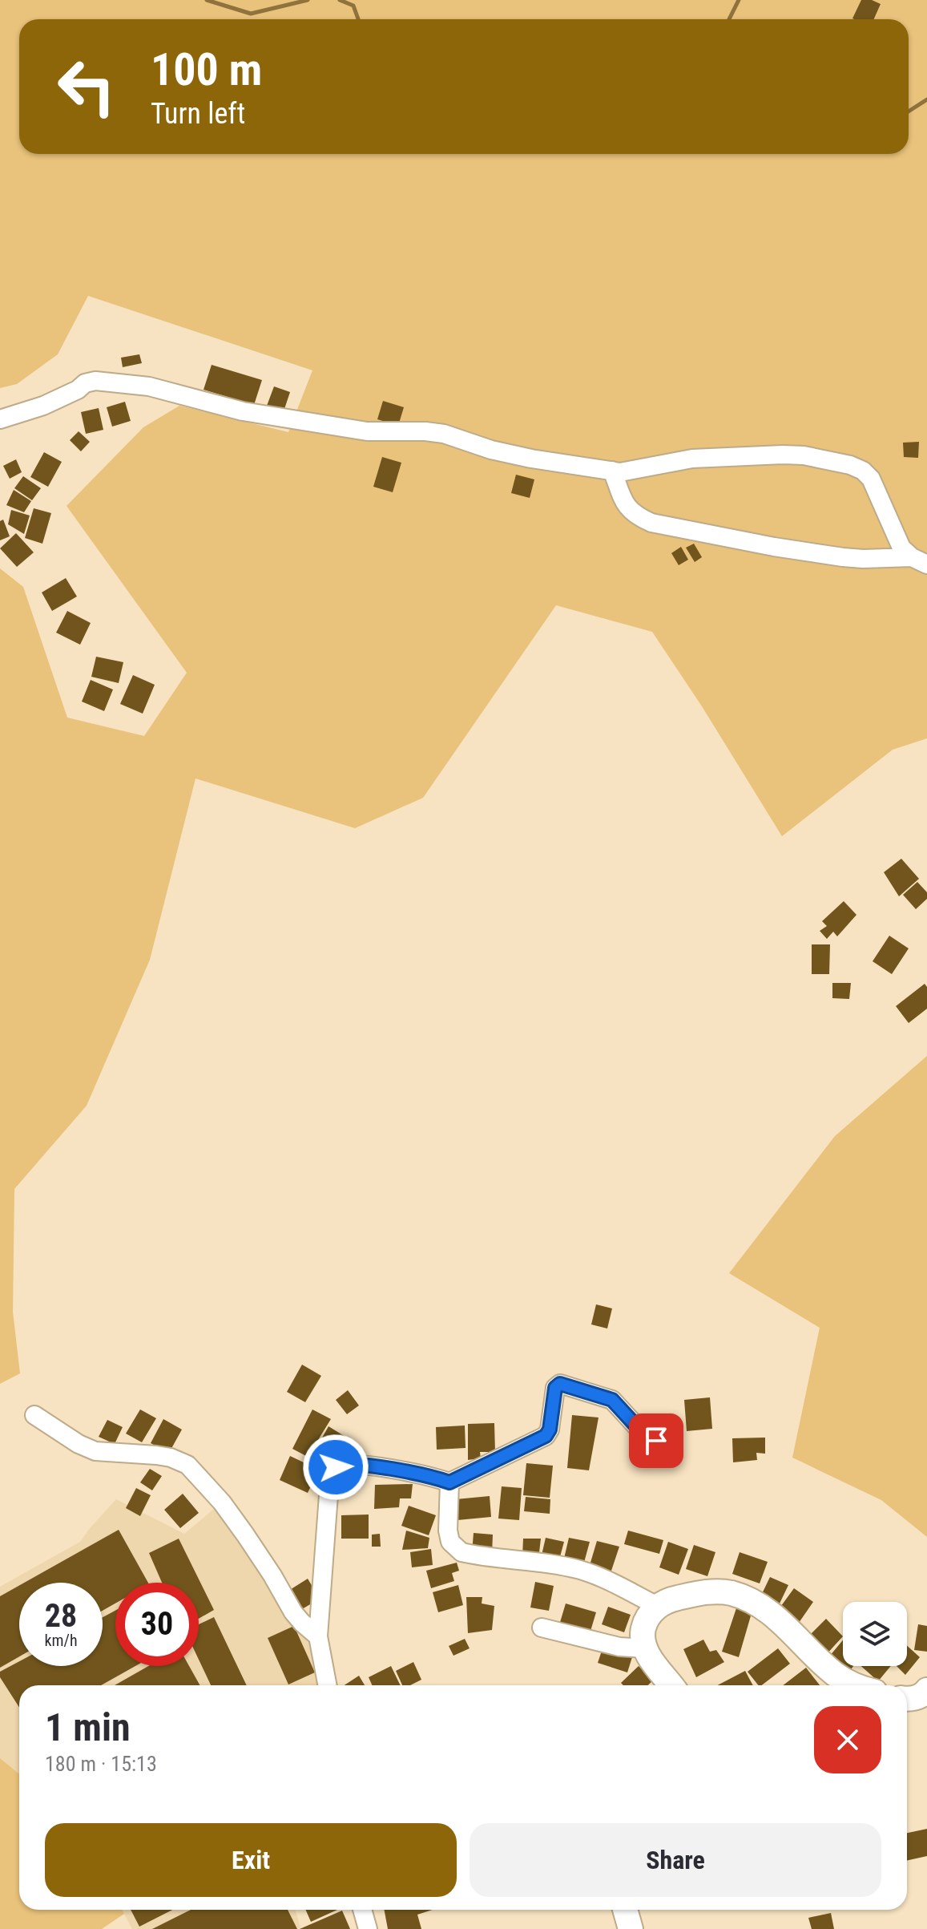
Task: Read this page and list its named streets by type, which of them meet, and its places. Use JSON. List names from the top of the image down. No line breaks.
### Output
{"page":{"turn":["100 m","Turn left"],"speed":"28 km/h","limit":"30","heading":["1 min","180 m · 15:13"],"buttons":["Exit","Share"]}}
